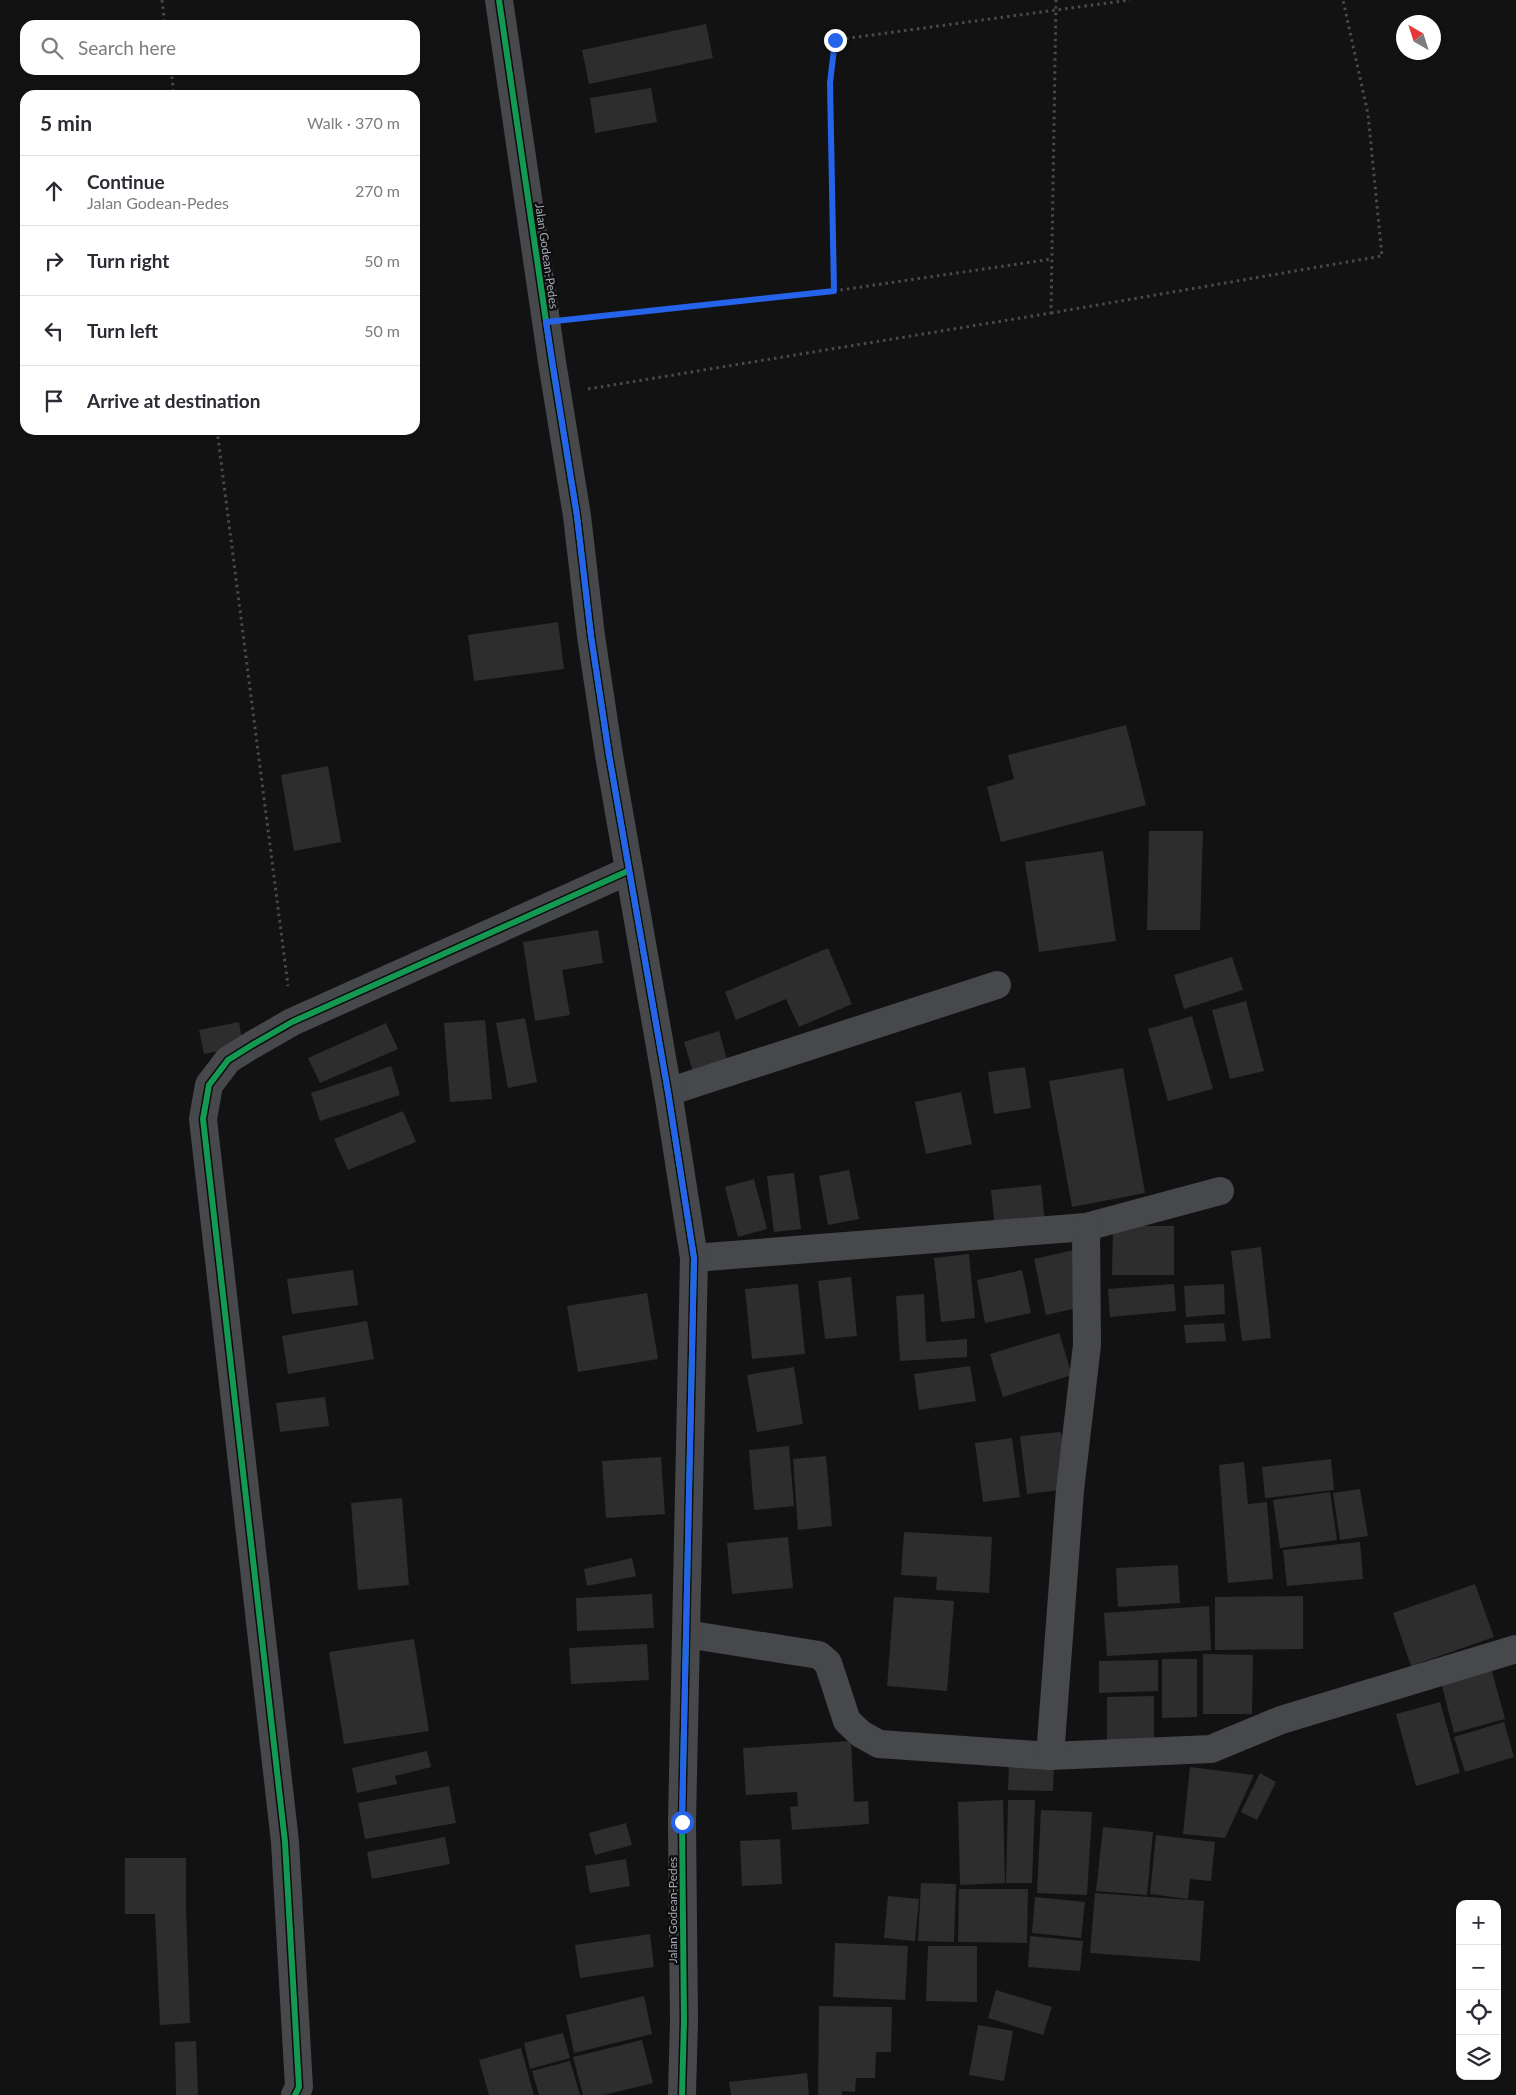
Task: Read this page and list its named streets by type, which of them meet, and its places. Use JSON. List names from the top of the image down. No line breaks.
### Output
{"streets":{"street":["Jalan Godean-Pedes"]},"north":"top left","page":{"search":"Search here","heading":["5 min","Walk · 370 m"],"list":[["Continue","Jalan Godean-Pedes","270 m"],["Turn right","50 m"],["Turn left","50 m"],"Arrive at destination"],"map_buttons":["+","−"]}}
